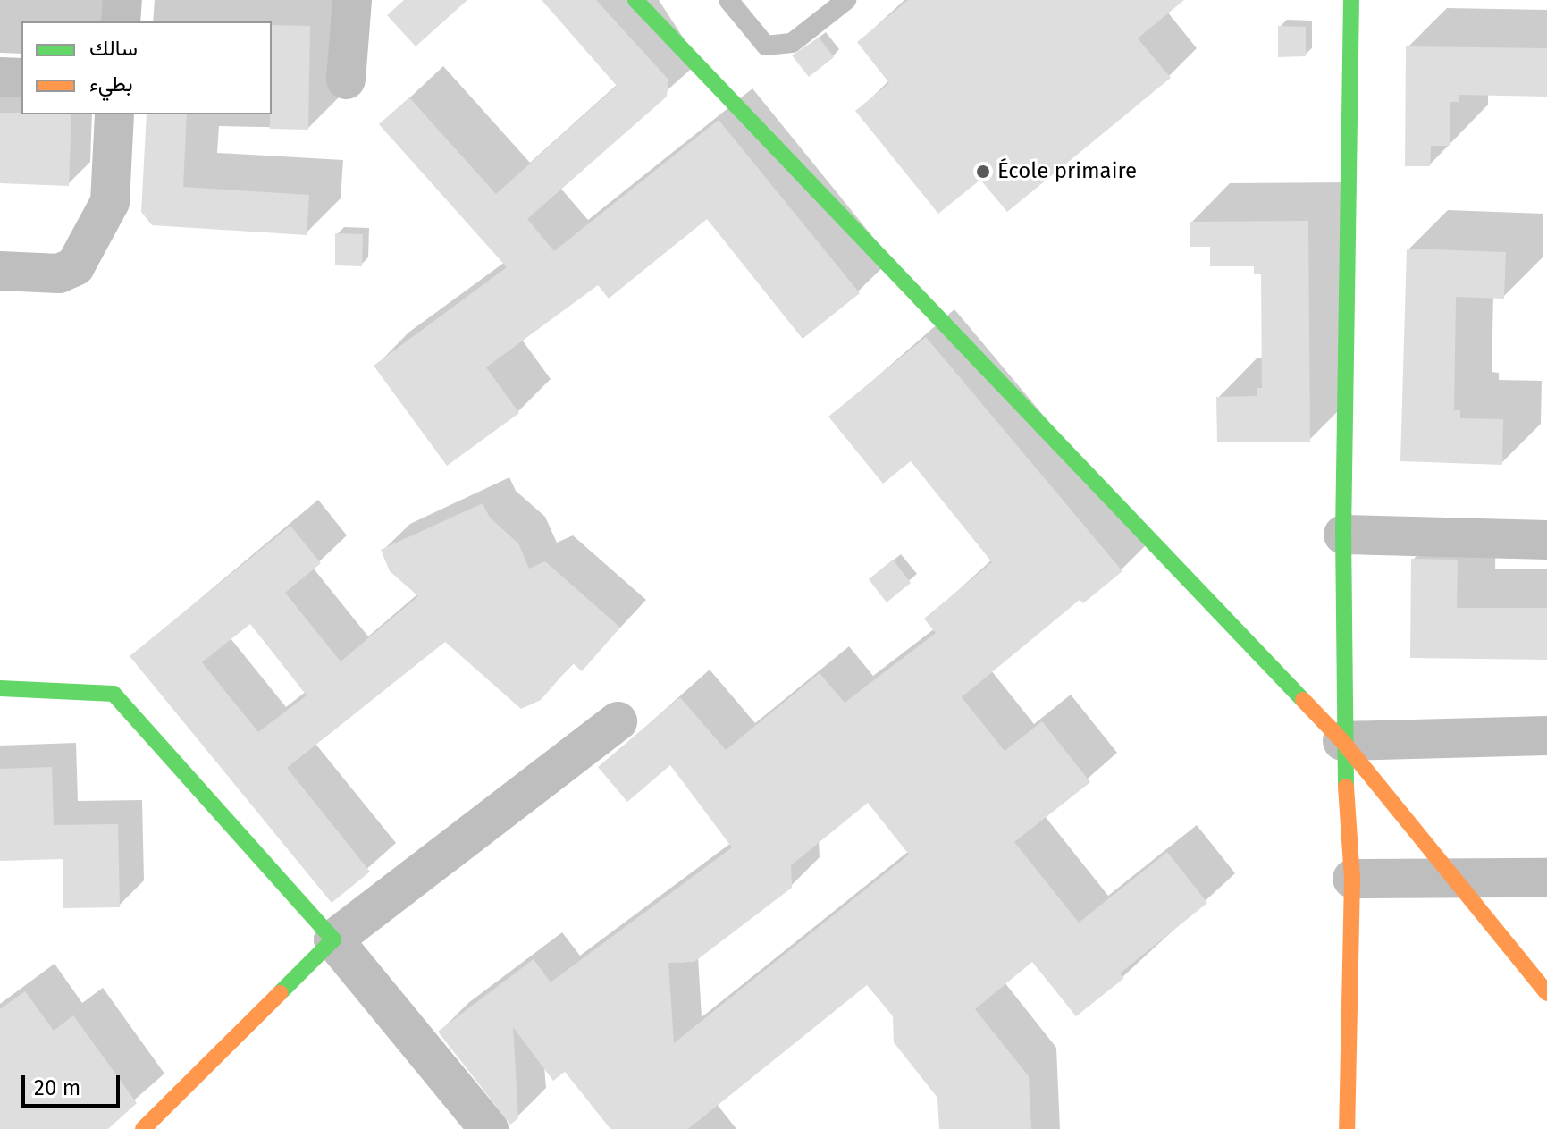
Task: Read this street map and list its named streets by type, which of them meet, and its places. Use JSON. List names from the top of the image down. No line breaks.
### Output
{"places":["École primaire"],"legend":["سالك","بطيء"],"scale_bar":"20 m"}
